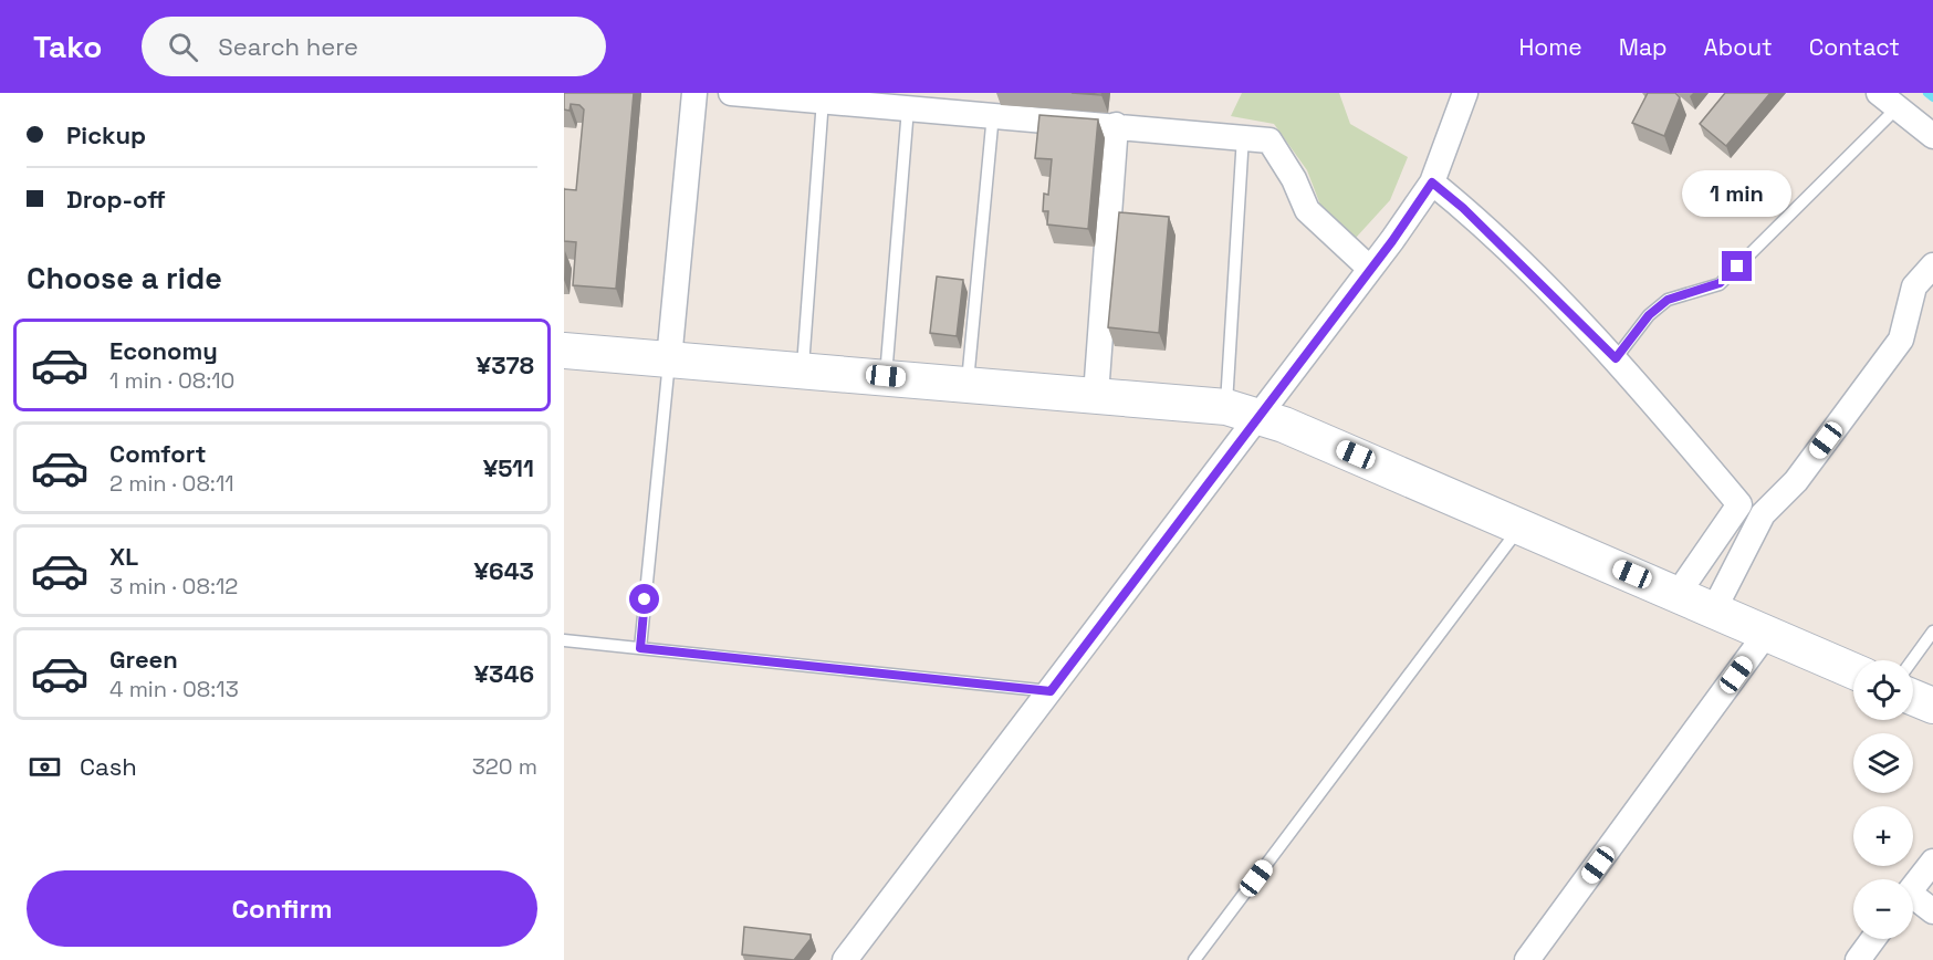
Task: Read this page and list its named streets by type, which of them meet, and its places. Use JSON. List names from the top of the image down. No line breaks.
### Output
{"page":{"header":"Tako","search":"Search here","nav":["Home","Map","About","Contact"],"banner":["Pickup","Drop-off"],"bubble":"1 min","heading":"Choose a ride","list":[{"name":"Economy","note":"1 min · 08:10","value":"¥378"},{"name":"Comfort","note":"2 min · 08:11","value":"¥511"},{"name":"XL","note":"3 min · 08:12","value":"¥643"},{"name":"Green","note":"4 min · 08:13","value":"¥346"}],"map_buttons":["+","−"],"pay":["Cash","320 m"],"buttons":"Confirm"}}
